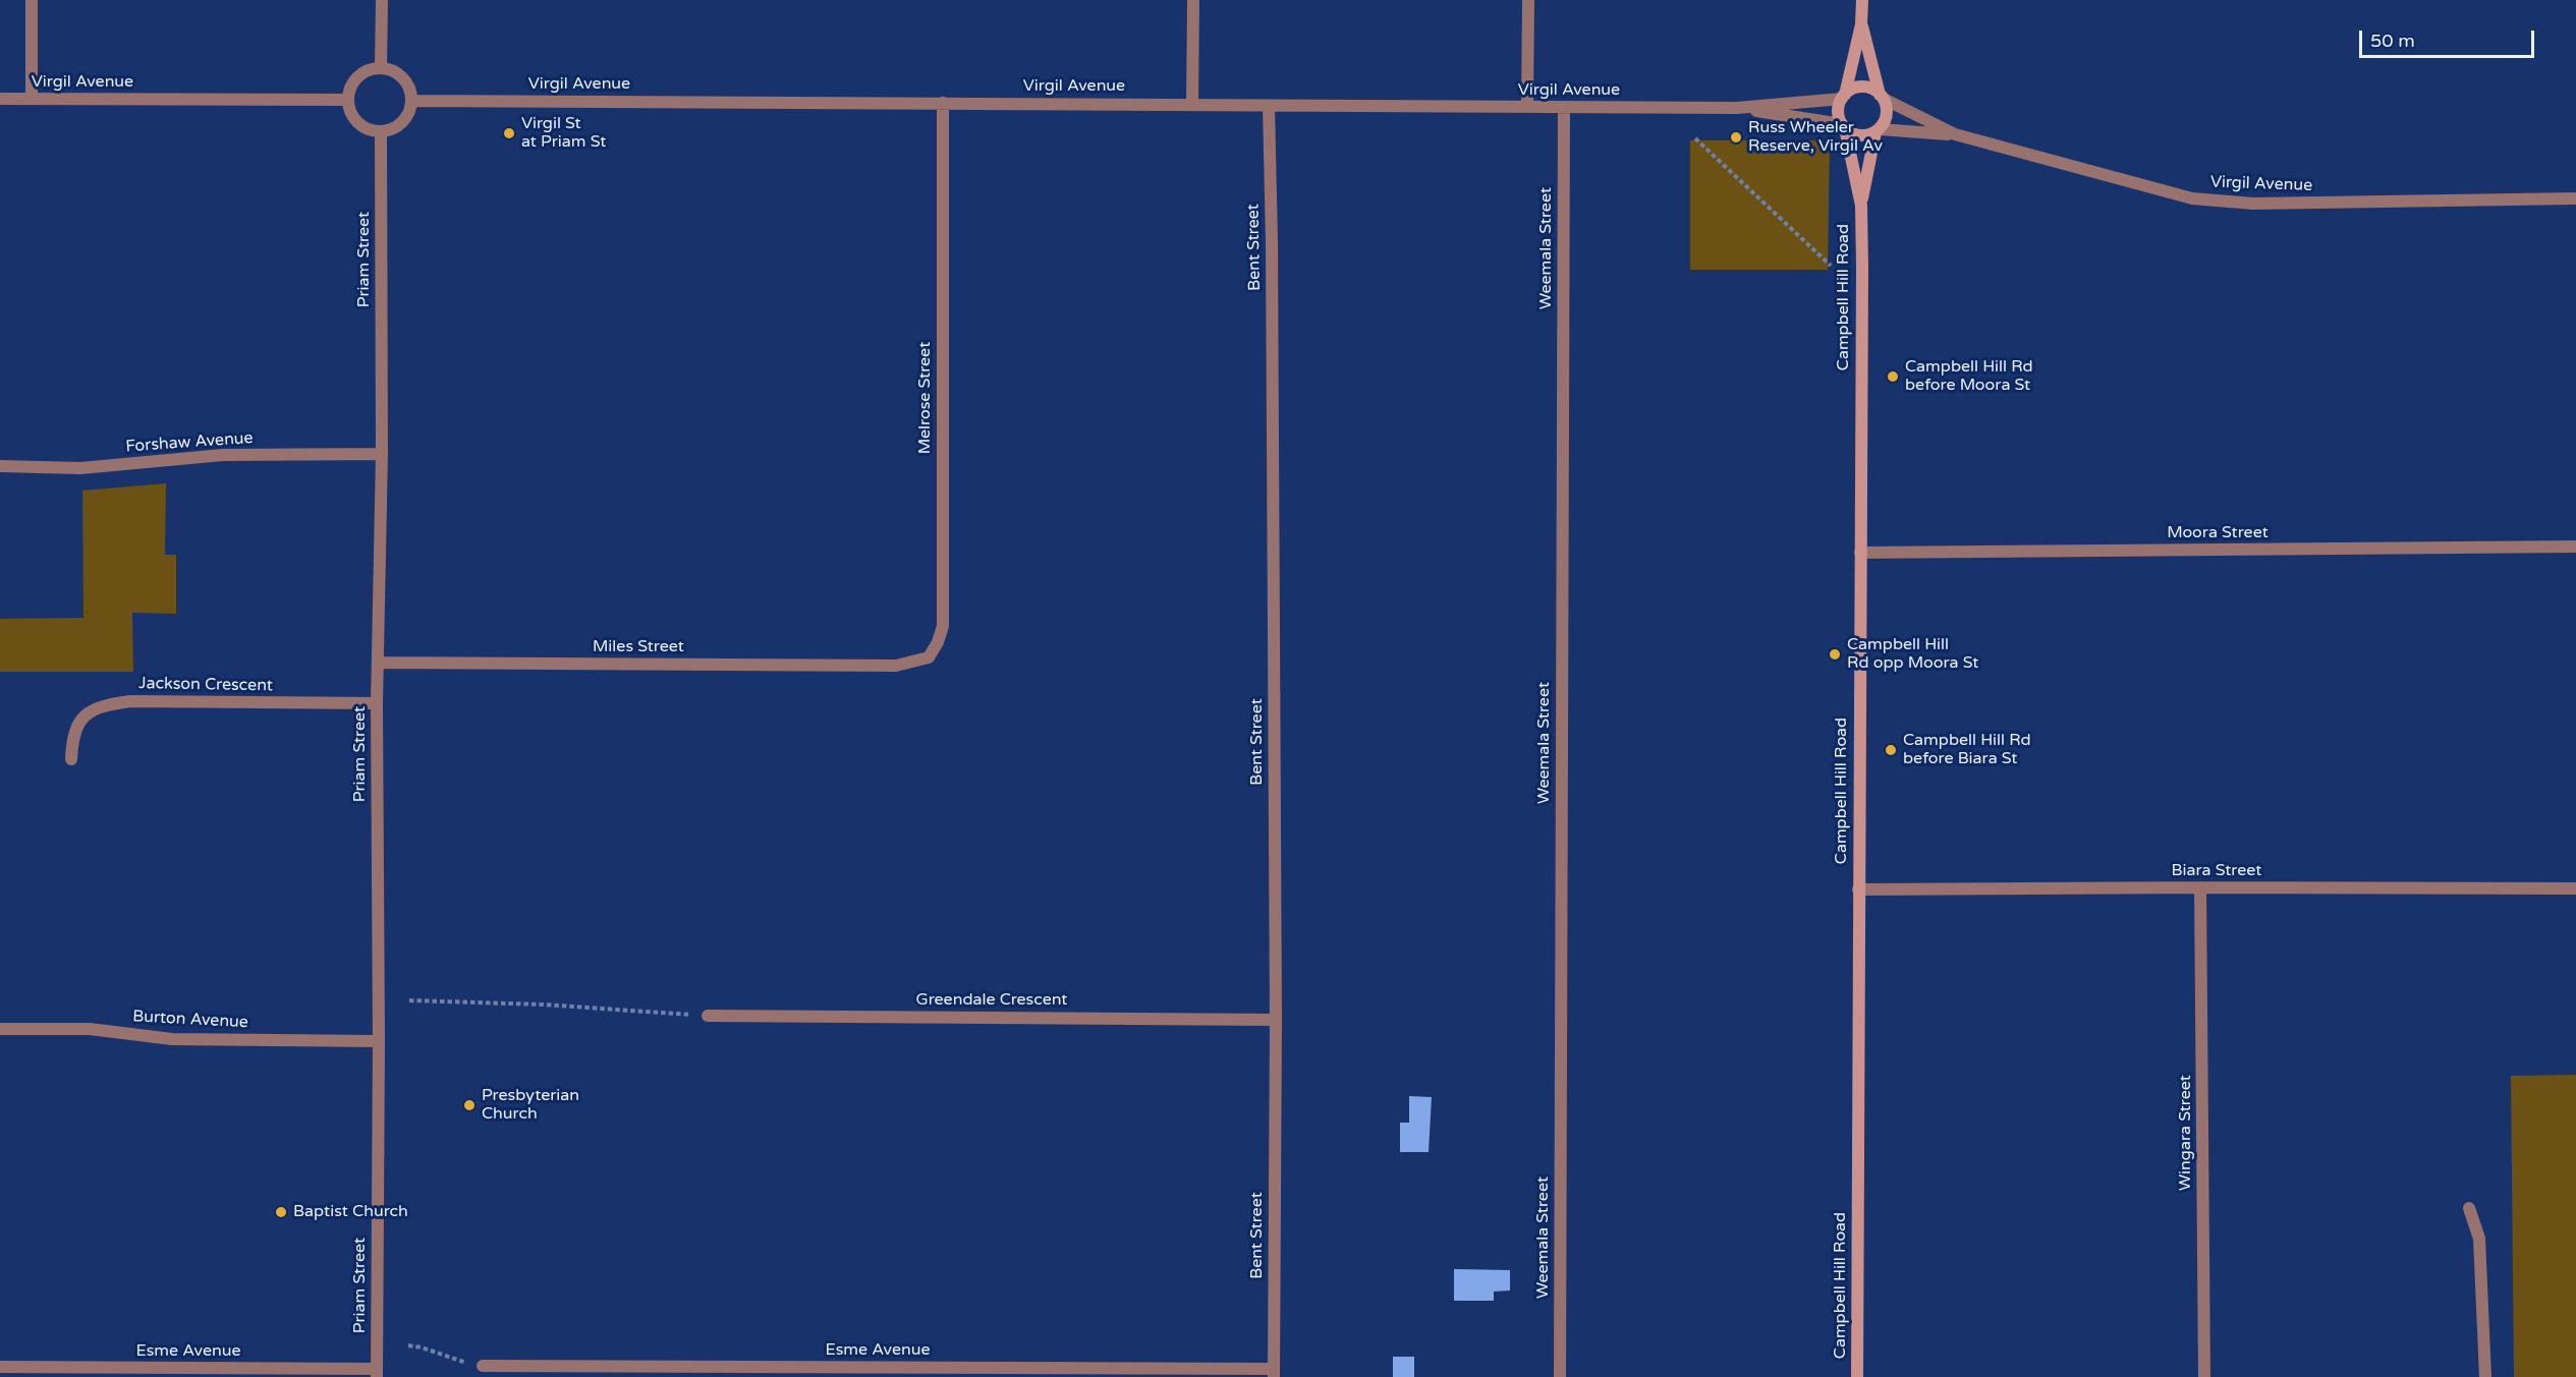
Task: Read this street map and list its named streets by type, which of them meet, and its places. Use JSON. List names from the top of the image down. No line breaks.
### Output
{"streets":{"street":["Virgil Avenue","Bent Street","Weemala Street","Priam Street","Campbell Hill Road","Melrose Street","Forshaw Avenue","Moora Street","Miles Street","Jackson Crescent","Biara Street","Greendale Crescent","Burton Avenue","Wingara Street","Esme Avenue"]},"crossings":[["Virgil Avenue","Bent Street"],["Virgil Avenue","Weemala Street"],["Virgil Avenue","Priam Street"],["Virgil Avenue","Campbell Hill Road"],["Virgil Avenue","Melrose Street"],["Bent Street","Greendale Crescent"],["Bent Street","Esme Avenue"],["Priam Street","Forshaw Avenue"],["Priam Street","Miles Street"],["Priam Street","Jackson Crescent"],["Priam Street","Burton Avenue"],["Priam Street","Esme Avenue"],["Campbell Hill Road","Moora Street"],["Campbell Hill Road","Biara Street"],["Melrose Street","Miles Street"],["Biara Street","Wingara Street"]],"places":["Virgil St at Priam St","Russ Wheeler Reserve, Virgil Av","Campbell Hill Rd before Moora St","Campbell Hill Rd opp Moora St","Campbell Hill Rd before Biara St","Presbyterian Church","Baptist Church"],"scale_bar":"50 m"}
